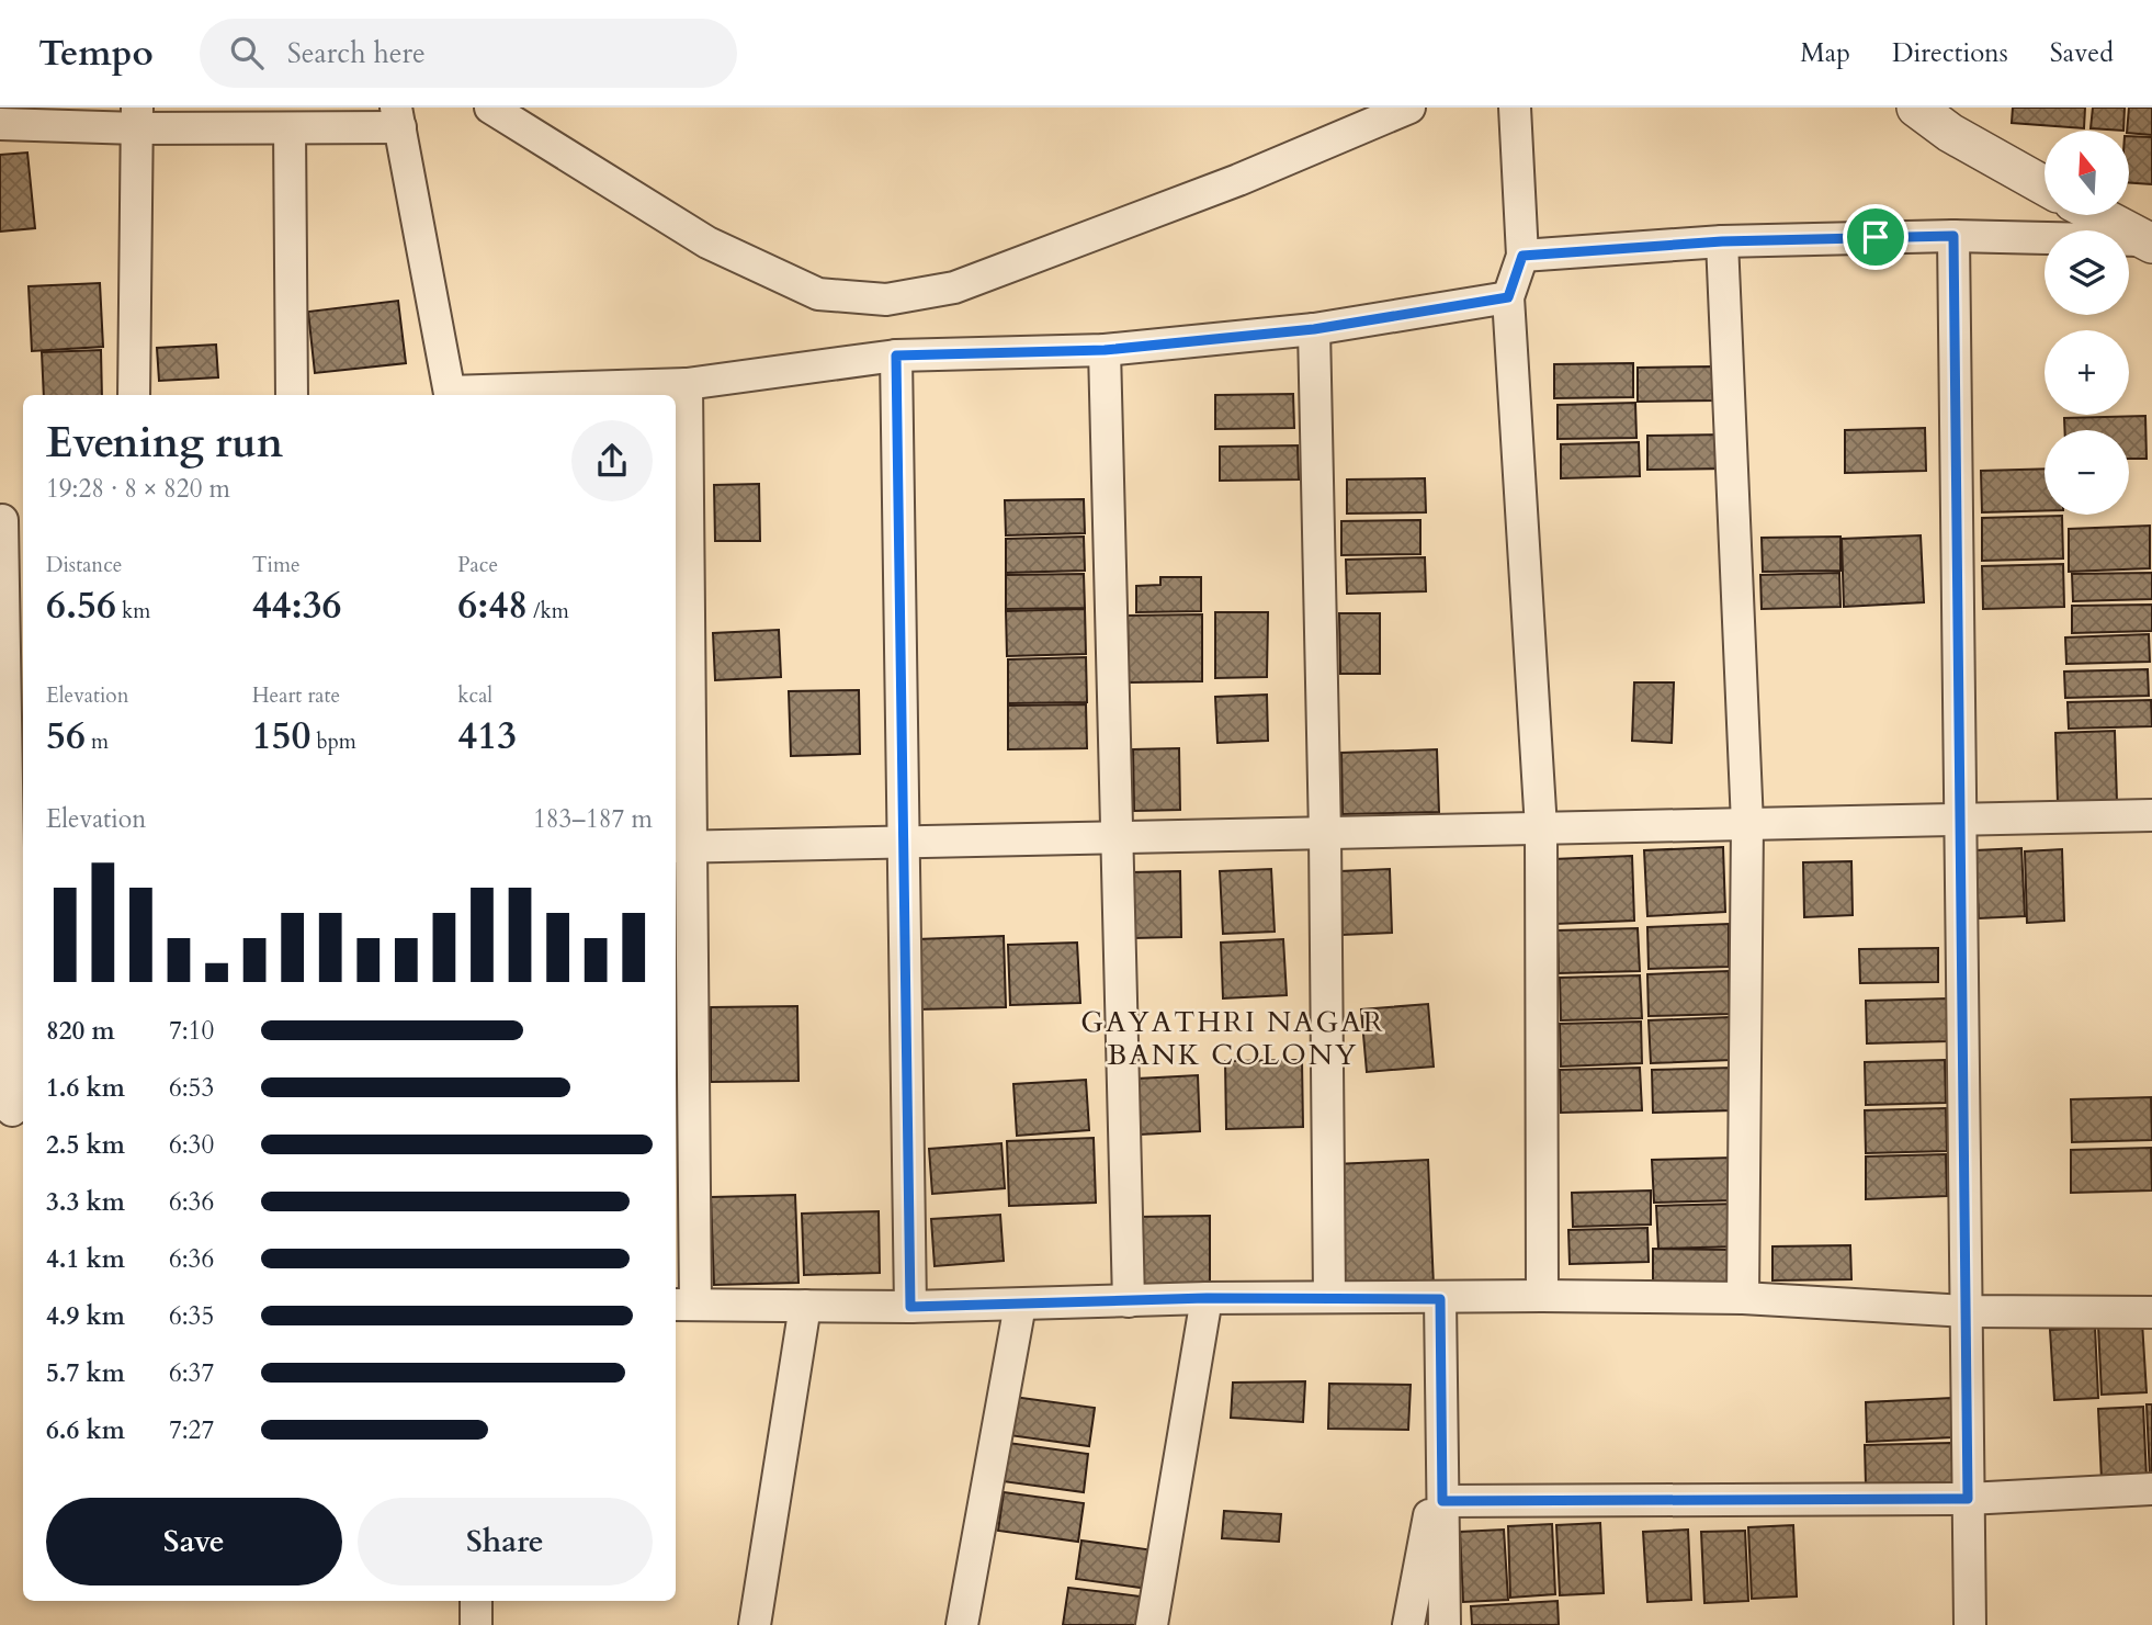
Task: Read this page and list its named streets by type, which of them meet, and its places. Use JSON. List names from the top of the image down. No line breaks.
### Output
{"districts":["GAYATHRI NAGAR BANK COLONY"],"north":"top","page":{"header":"Tempo","search":"Search here","nav":["Map","Directions","Saved"],"map_buttons":["+","−"],"heading":["Evening run","19:28 · 8 × 820 m"],"stats":[["Distance","6.56 km"],["Time","44:36"],["Pace","6:48 /km"],["Elevation","56 m"],["Heart rate","150 bpm"],["kcal","413"]],"chart":["Elevation","183–187 m"],"list":[{"name":"820 m","note":"7:10"},{"name":"1.6 km","note":"6:53"},{"name":"2.5 km","note":"6:30"},{"name":"3.3 km","note":"6:36"},{"name":"4.1 km","note":"6:36"},{"name":"4.9 km","note":"6:35"},{"name":"5.7 km","note":"6:37"},{"name":"6.6 km","note":"7:27"}],"buttons":["Save","Share"]}}
